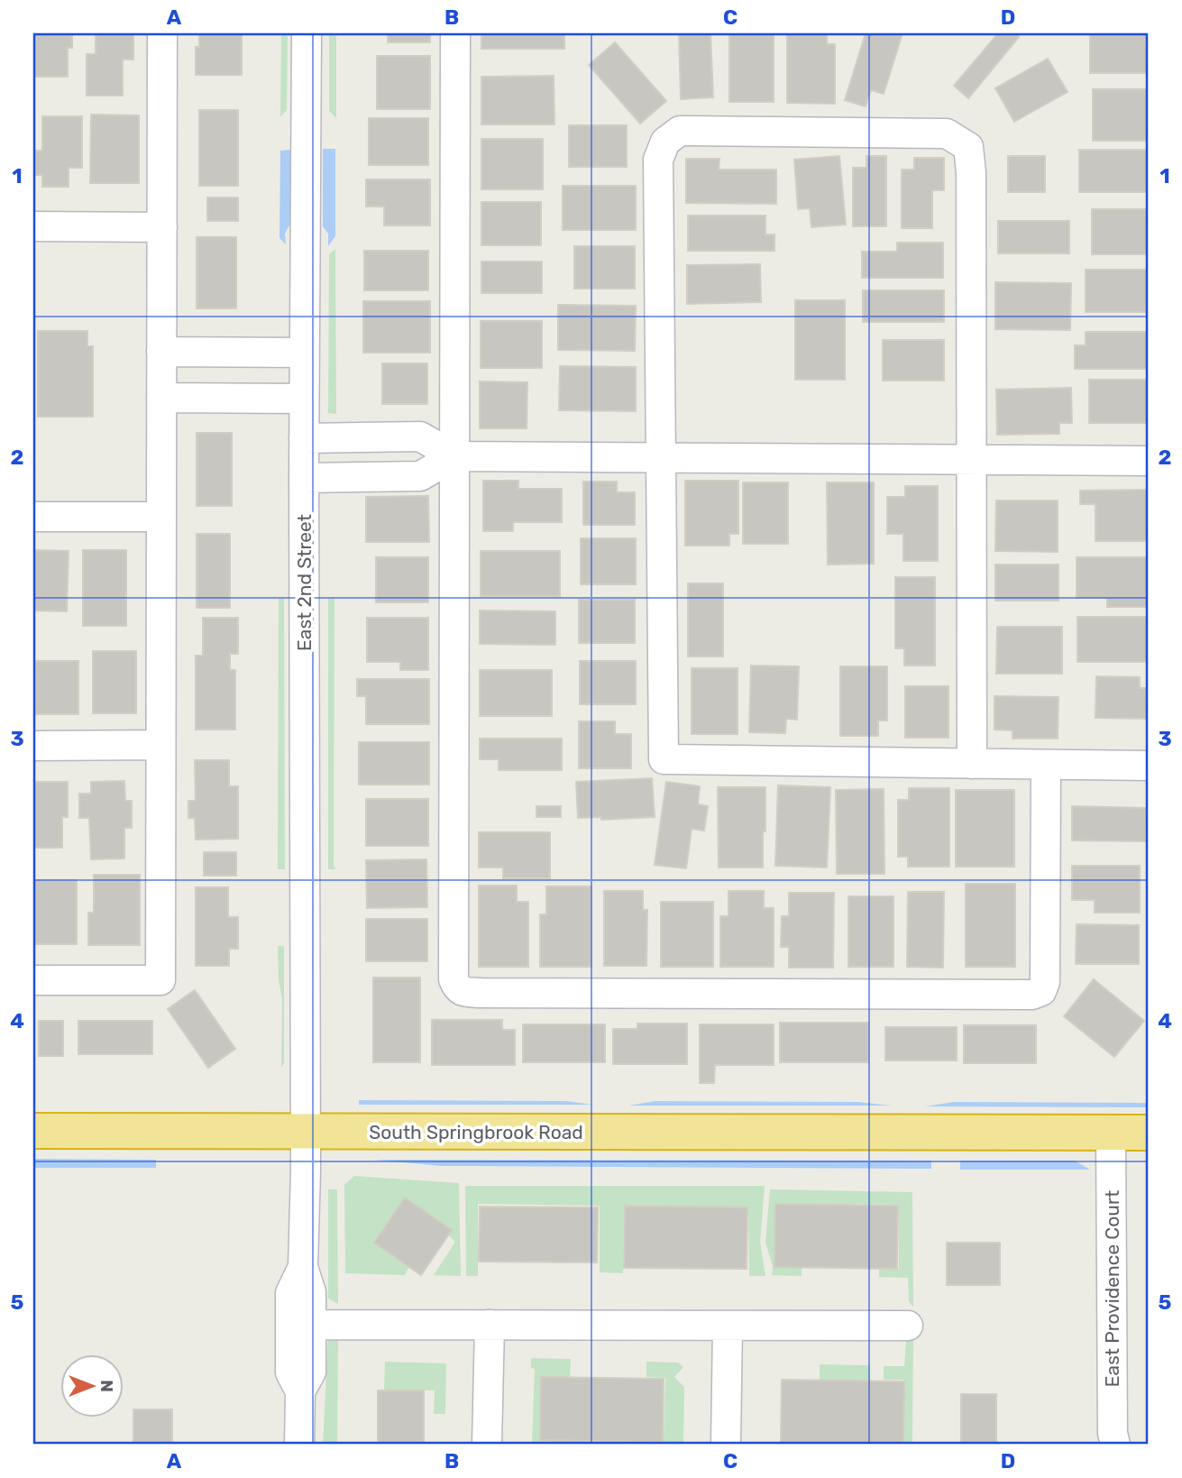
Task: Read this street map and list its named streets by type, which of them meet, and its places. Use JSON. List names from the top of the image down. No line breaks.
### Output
{"streets":{"highway":["South Springbrook Road"],"street":["East 2nd Street","East Providence Court"]},"crossings":[["East 2nd Street","South Springbrook Road"],["South Springbrook Road","East Providence Court"]],"north":"right","grid":{"columns":["A","B","C","D"],"rows":["1","2","3","4","5"]}}
